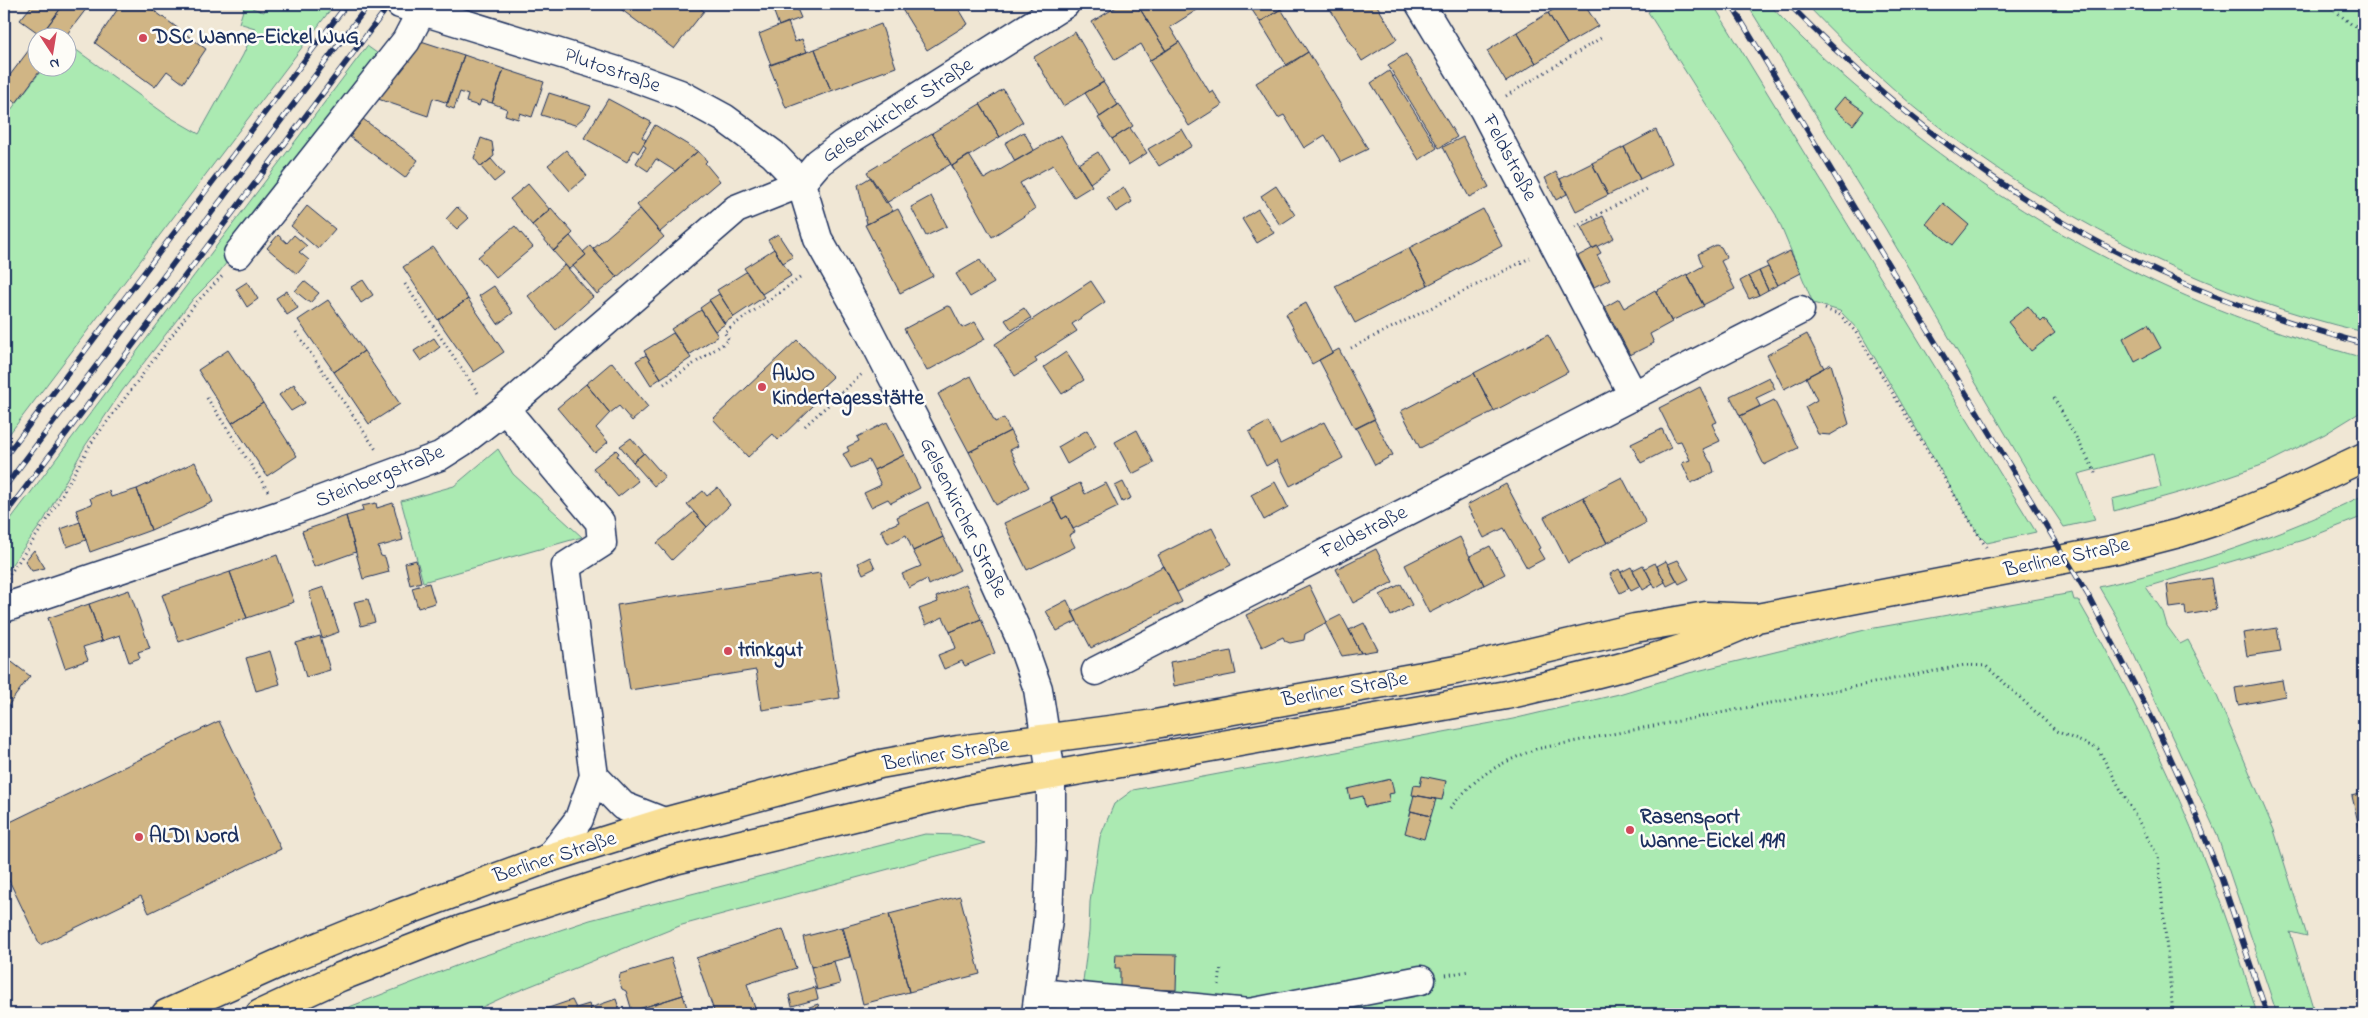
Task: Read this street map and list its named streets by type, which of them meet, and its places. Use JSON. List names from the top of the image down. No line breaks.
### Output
{"streets":{"main road":["Berliner Straße"],"street":["Plutostraße","Gelsenkircher Straße","Feldstraße","Steinbergstraße"]},"crossings":[["Plutostraße","Gelsenkircher Straße"],["Plutostraße","Steinbergstraße"],["Gelsenkircher Straße","Steinbergstraße"],["Gelsenkircher Straße","Berliner Straße"]],"places":["DSC Wanne-Eickel WuG","AWO Kindertagesstätte","trinkgut","Rasensport Wanne-Eickel 1919","ALDI Nord"],"north":"bottom"}
